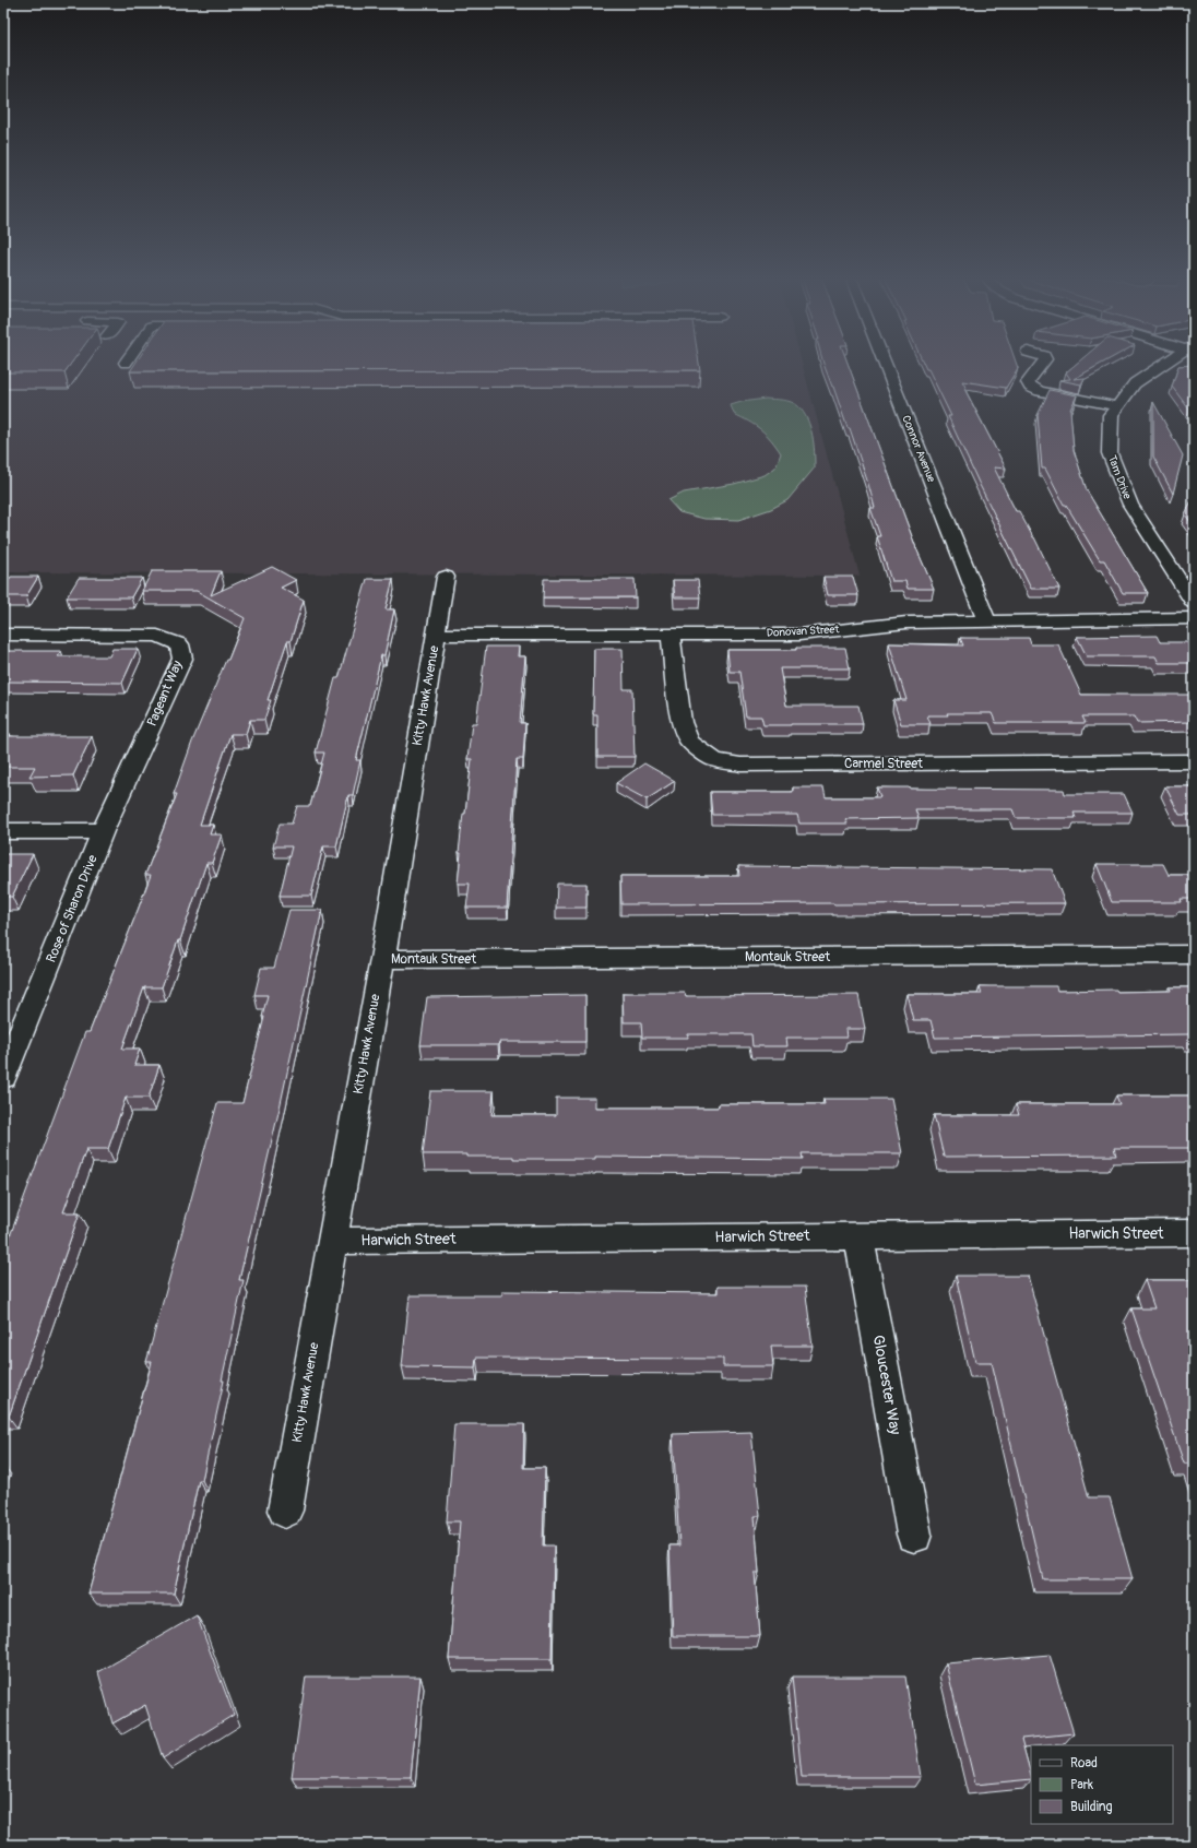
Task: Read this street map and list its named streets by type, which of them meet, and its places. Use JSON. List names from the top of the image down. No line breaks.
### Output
{"streets":{"street":["Connor Avenue","Tam Drive","Donovan Street","Pageant Way","Kitty Hawk Avenue","Carmel Street","Rose of Sharon Drive","Montauk Street","Harwich Street","Gloucester Way"]},"crossings":[["Connor Avenue","Donovan Street"],["Donovan Street","Kitty Hawk Avenue"],["Donovan Street","Carmel Street"],["Pageant Way","Rose of Sharon Drive"],["Kitty Hawk Avenue","Montauk Street"],["Kitty Hawk Avenue","Harwich Street"],["Harwich Street","Gloucester Way"]],"legend":["Road","Park","Building"]}
